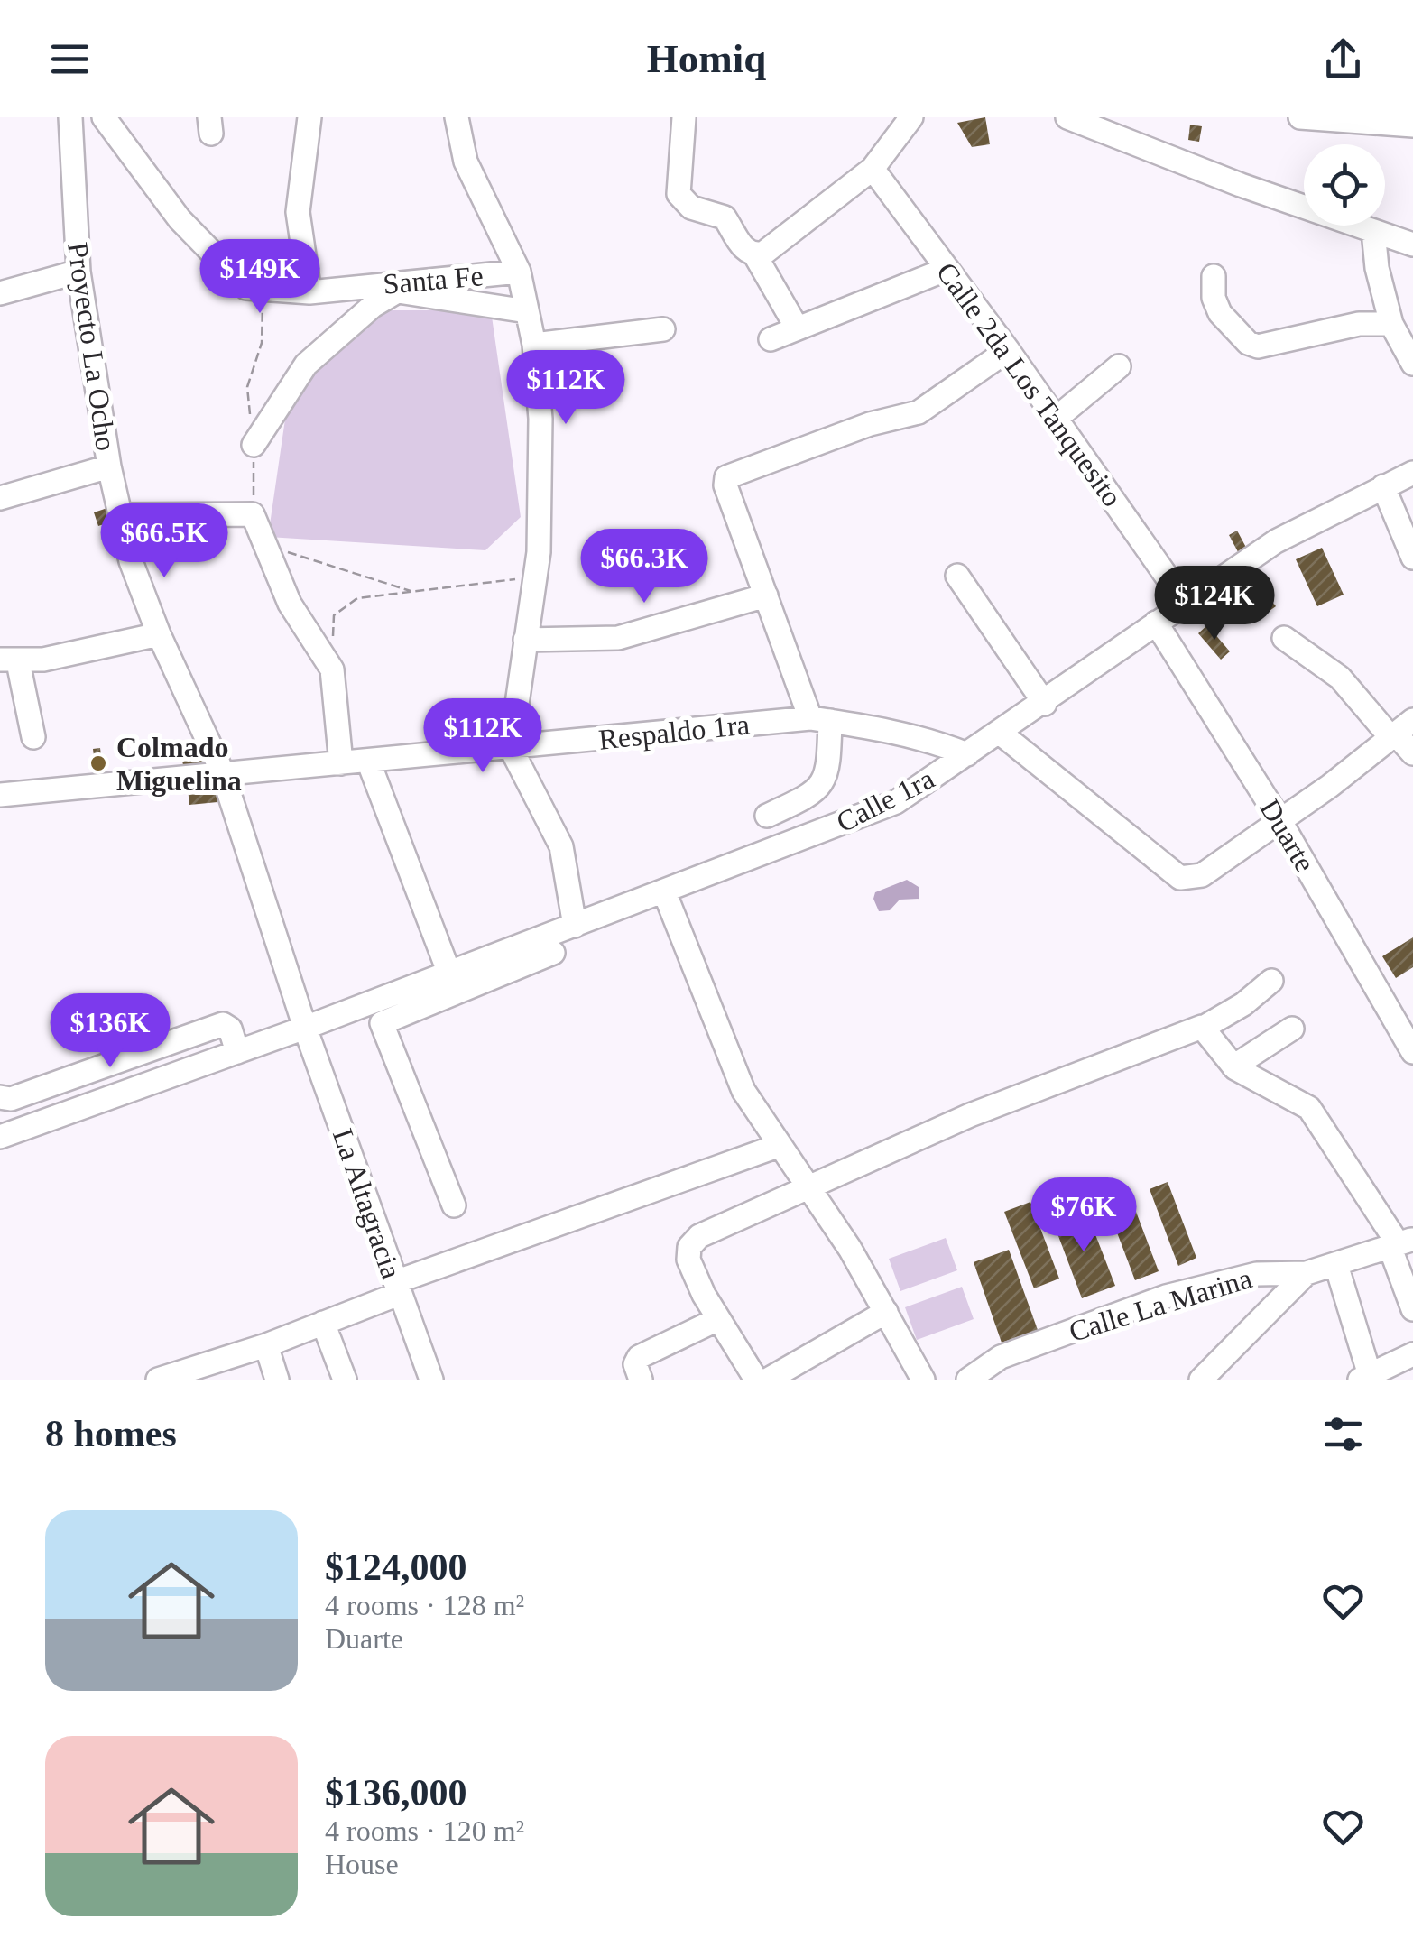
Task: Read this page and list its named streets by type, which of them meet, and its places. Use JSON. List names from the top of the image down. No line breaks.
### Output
{"streets":{"street":["Santa Fe","Proyecto La Ocho","Calle 2da Los Tanquesito","Respaldo 1ra","Calle 1ra","Duarte","La Altagracia","Calle La Marina"]},"crossings":[["Proyecto La Ocho","Respaldo 1ra"],["Proyecto La Ocho","Calle 1ra"],["Proyecto La Ocho","La Altagracia"],["Calle 2da Los Tanquesito","Calle 1ra"],["Respaldo 1ra","Calle 1ra"],["Calle 1ra","Duarte"],["Calle 1ra","La Altagracia"]],"places":["Colmado Miguelina"],"page":{"header":"Homiq","price":["$149K","$112K","$66.5K","$66.3K","$124K","$112K","$136K","$76K"],"heading":"8 homes","list":[{"name":"$124,000","note":"4 rooms · 128 m² · Duarte"},{"name":"$136,000","note":"4 rooms · 120 m² · House"}]}}
